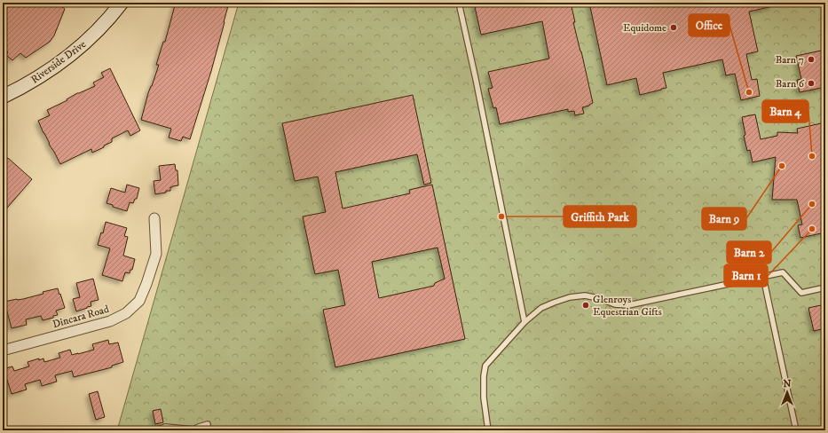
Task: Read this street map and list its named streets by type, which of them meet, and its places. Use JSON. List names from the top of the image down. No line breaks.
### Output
{"streets":{"main road":["Riverside Drive"],"street":["Dincara Road"]},"places":["Equidome","Barn 7","Barn 6","Office","Barn 4","Barn 9","Barn 2","Griffith Park","Barn 1","Glenroys Equestrian Gifts"],"north":"top"}
